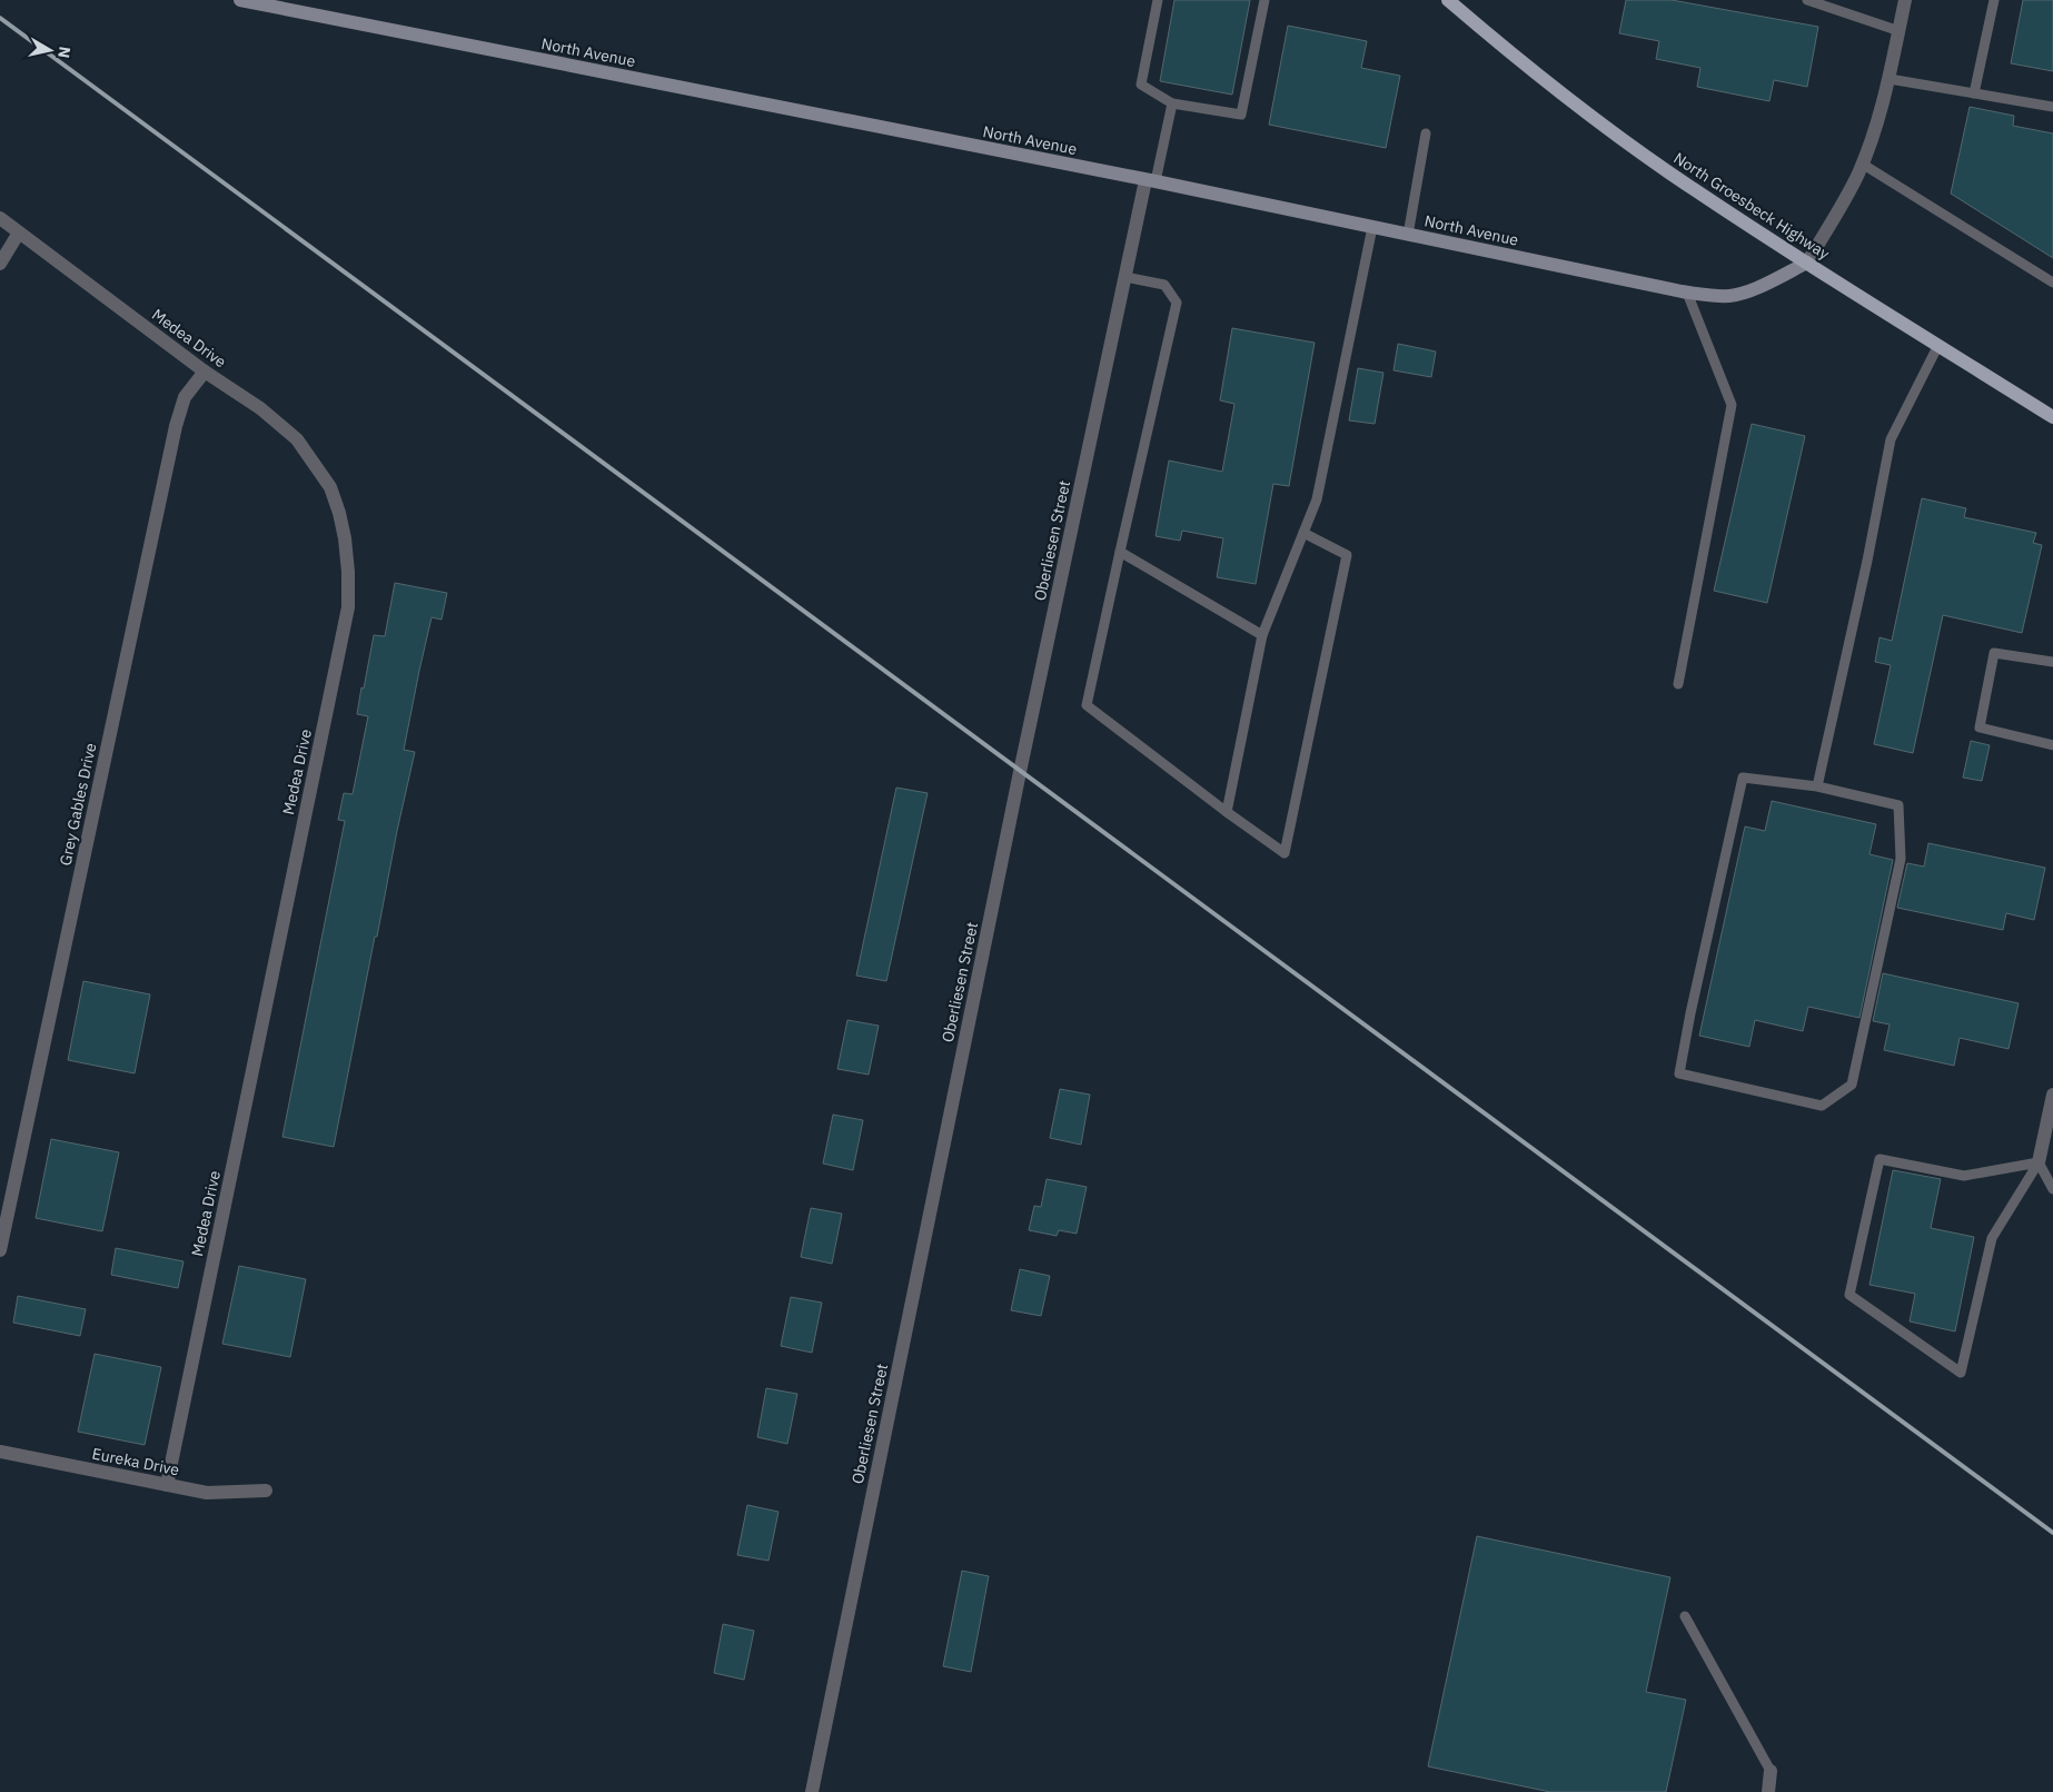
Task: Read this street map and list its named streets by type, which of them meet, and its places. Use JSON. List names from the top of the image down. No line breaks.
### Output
{"streets":{"main road":["North Avenue","North Groesbeck Highway"],"street":["Medea Drive","Oberliesen Street","Grey Gables Drive","Eureka Drive"]},"crossings":[["North Avenue","North Groesbeck Highway"],["North Avenue","Oberliesen Street"],["Medea Drive","Grey Gables Drive"],["Medea Drive","Eureka Drive"]],"north":"right"}
